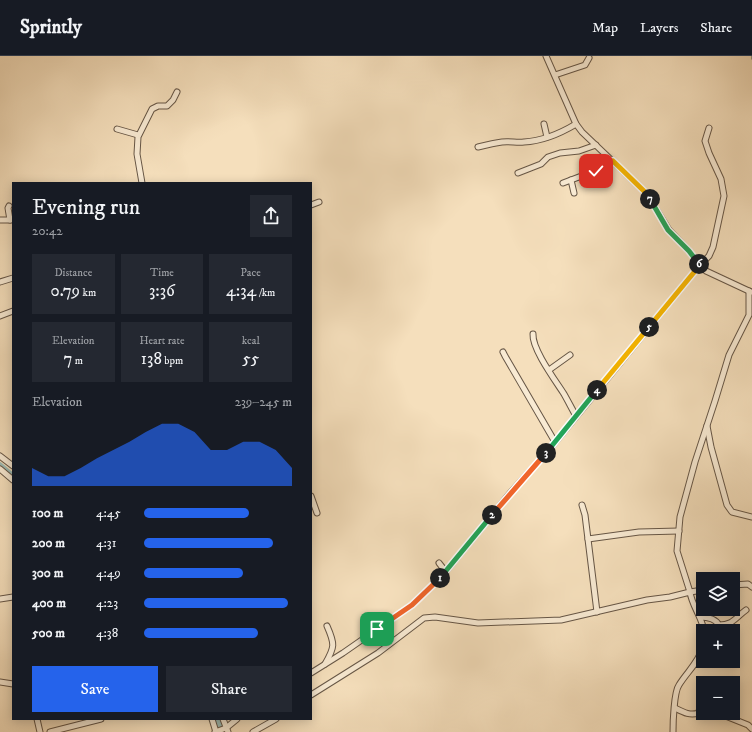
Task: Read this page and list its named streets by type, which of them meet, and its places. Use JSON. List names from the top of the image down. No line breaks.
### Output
{"page":{"header":"Sprintly","nav":["Map","Layers","Share"],"heading":["Evening run","20:42"],"pins":["7","6","5","4","3","2","1"],"stats":[["Distance","0.79 km"],["Time","3:36"],["Pace","4:34 /km"],["Elevation","7 m"],["Heart rate","138 bpm"],["kcal","55"]],"chart":["Elevation","239–245 m"],"list":[{"name":"100 m","note":"4:45"},{"name":"200 m","note":"4:31"},{"name":"300 m","note":"4:49"},{"name":"400 m","note":"4:23"},{"name":"500 m","note":"4:38"}],"map_buttons":["+","−"],"buttons":["Save","Share"]}}
